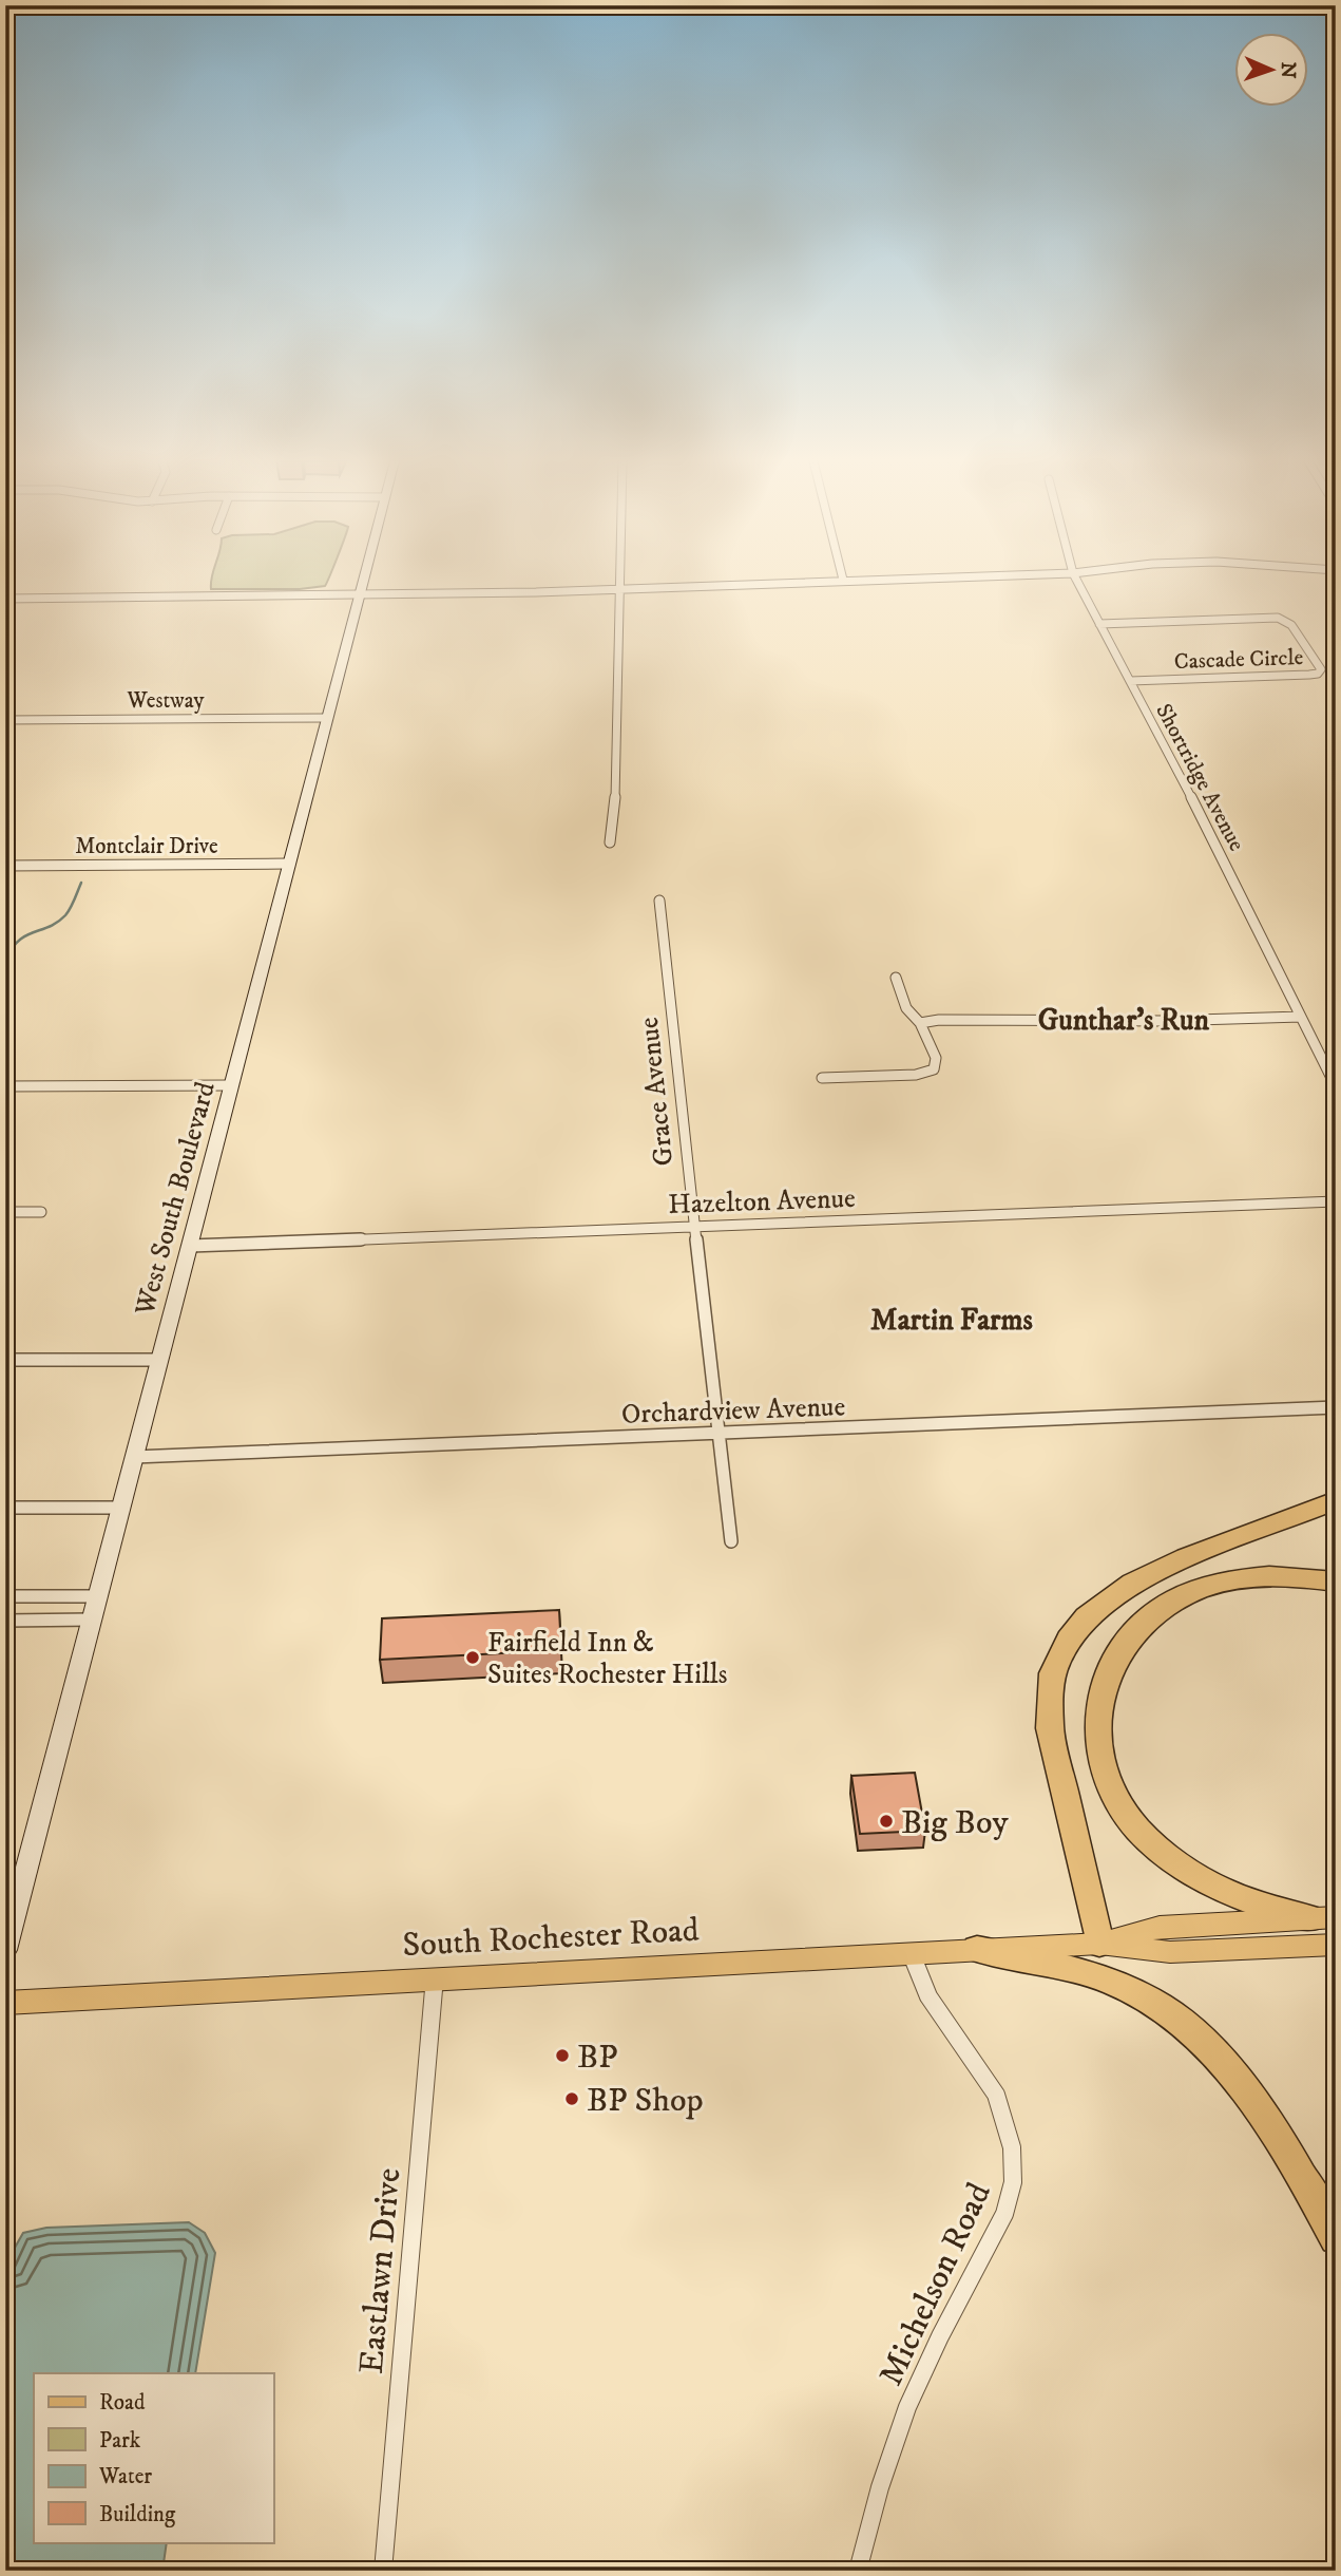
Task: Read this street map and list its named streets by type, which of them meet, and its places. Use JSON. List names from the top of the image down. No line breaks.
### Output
{"streets":{"main road":["South Rochester Road"],"street":["Cascade Circle","Westway","Shortridge Avenue","Montclair Drive","Grace Avenue","West South Boulevard","Hazelton Avenue","Orchardview Avenue","Eastlawn Drive","Michelson Road"]},"crossings":[["Cascade Circle","Shortridge Avenue"],["Westway","West South Boulevard"],["Montclair Drive","West South Boulevard"],["Grace Avenue","Hazelton Avenue"],["Grace Avenue","Orchardview Avenue"],["West South Boulevard","Hazelton Avenue"],["West South Boulevard","Orchardview Avenue"],["South Rochester Road","Eastlawn Drive"],["South Rochester Road","Michelson Road"]],"districts":["Gunthar's Run","Martin Farms"],"places":["Fairfield Inn & Suites Rochester Hills","Big Boy","BP","BP Shop"],"legend":["Road","Park","Water","Building"],"north":"right"}
